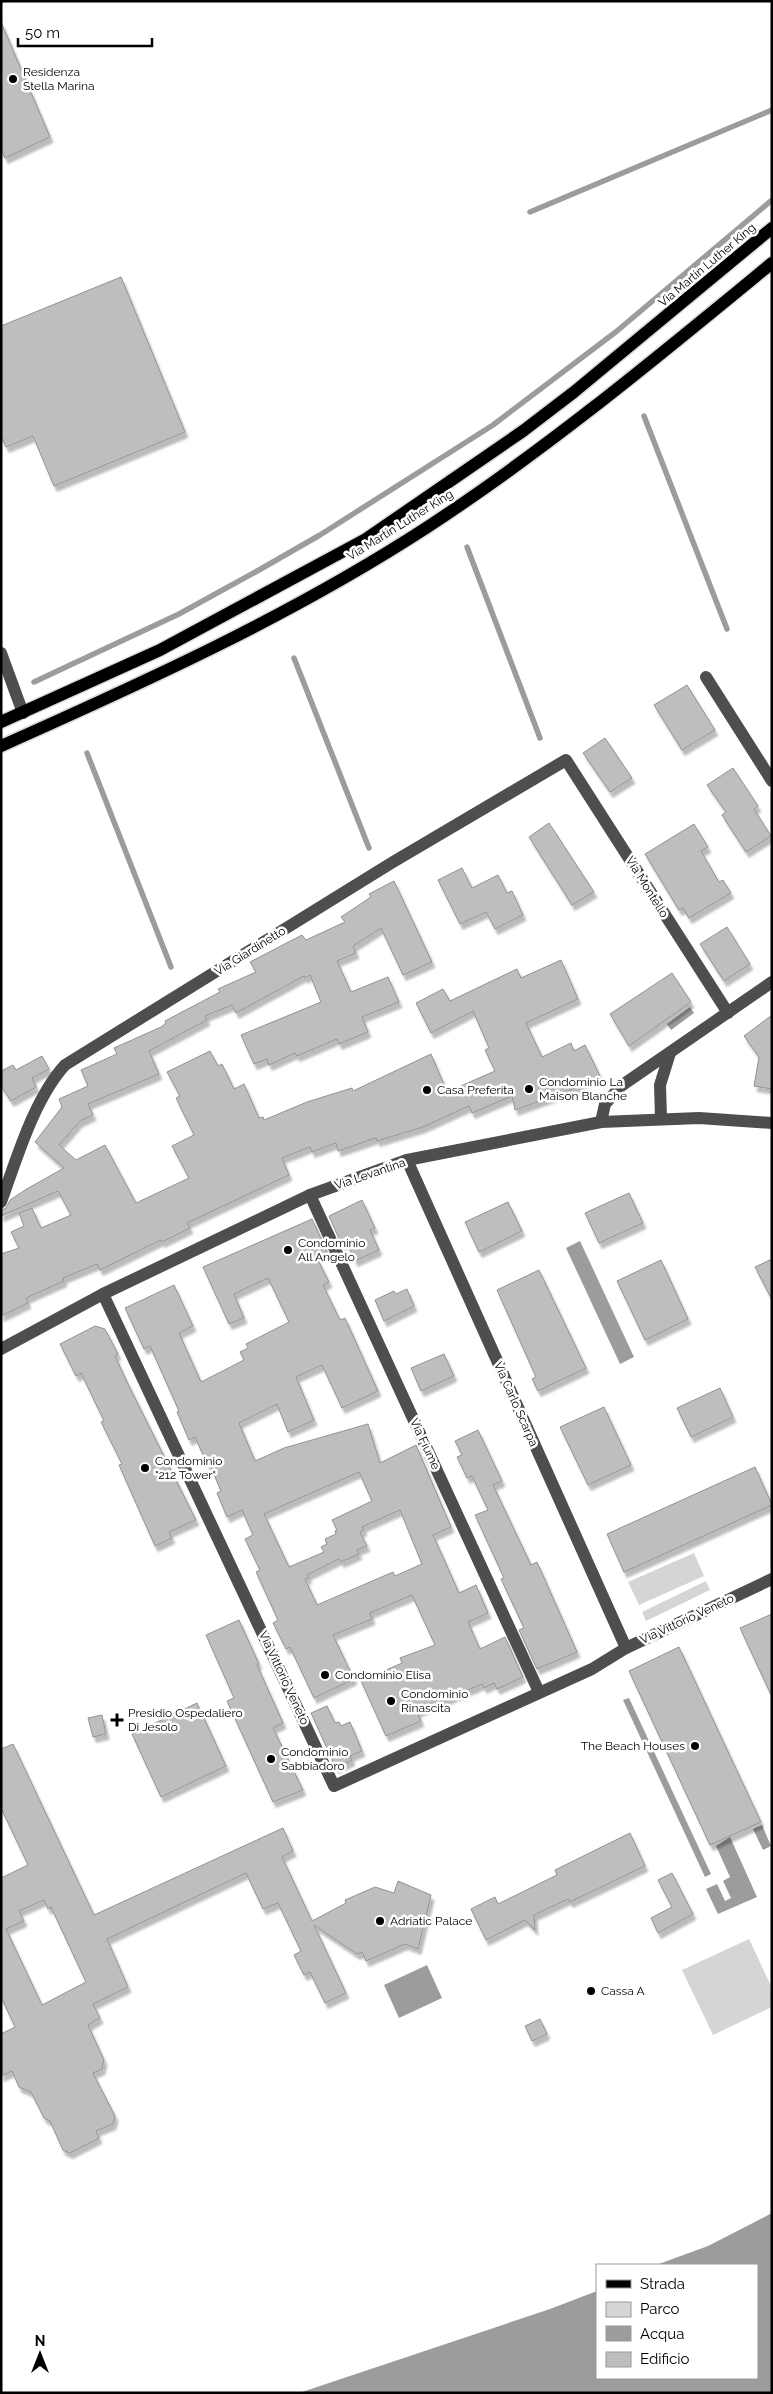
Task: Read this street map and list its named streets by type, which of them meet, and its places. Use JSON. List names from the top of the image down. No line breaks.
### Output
{"streets":{"main road":["Via Martin Luther King"],"street":["Via Montello","Via Giardinetto","Via Levantina","Via Carlo Scarpa","Via Fiume","Via Vittorio Veneto"]},"crossings":[["Via Montello","Via Giardinetto"],["Via Levantina","Via Carlo Scarpa"],["Via Levantina","Via Fiume"],["Via Levantina","Via Vittorio Veneto"],["Via Carlo Scarpa","Via Vittorio Veneto"],["Via Fiume","Via Vittorio Veneto"]],"places":{"other":["Residenza Stella Marina","Condominio La Maison Blanche","Casa Preferita","Condominio All Angelo","Condominio \"212 Tower\"","Condominio Elisa","Condominio Rinascita","The Beach Houses","Condominio Sabbiadoro","Adriatic Palace","Cassa A"],"health":["Presidio Ospedaliero Di Jesolo"]},"legend":["Strada","Parco","Acqua","Edificio"],"scale_bar":"50 m","north":"top"}
